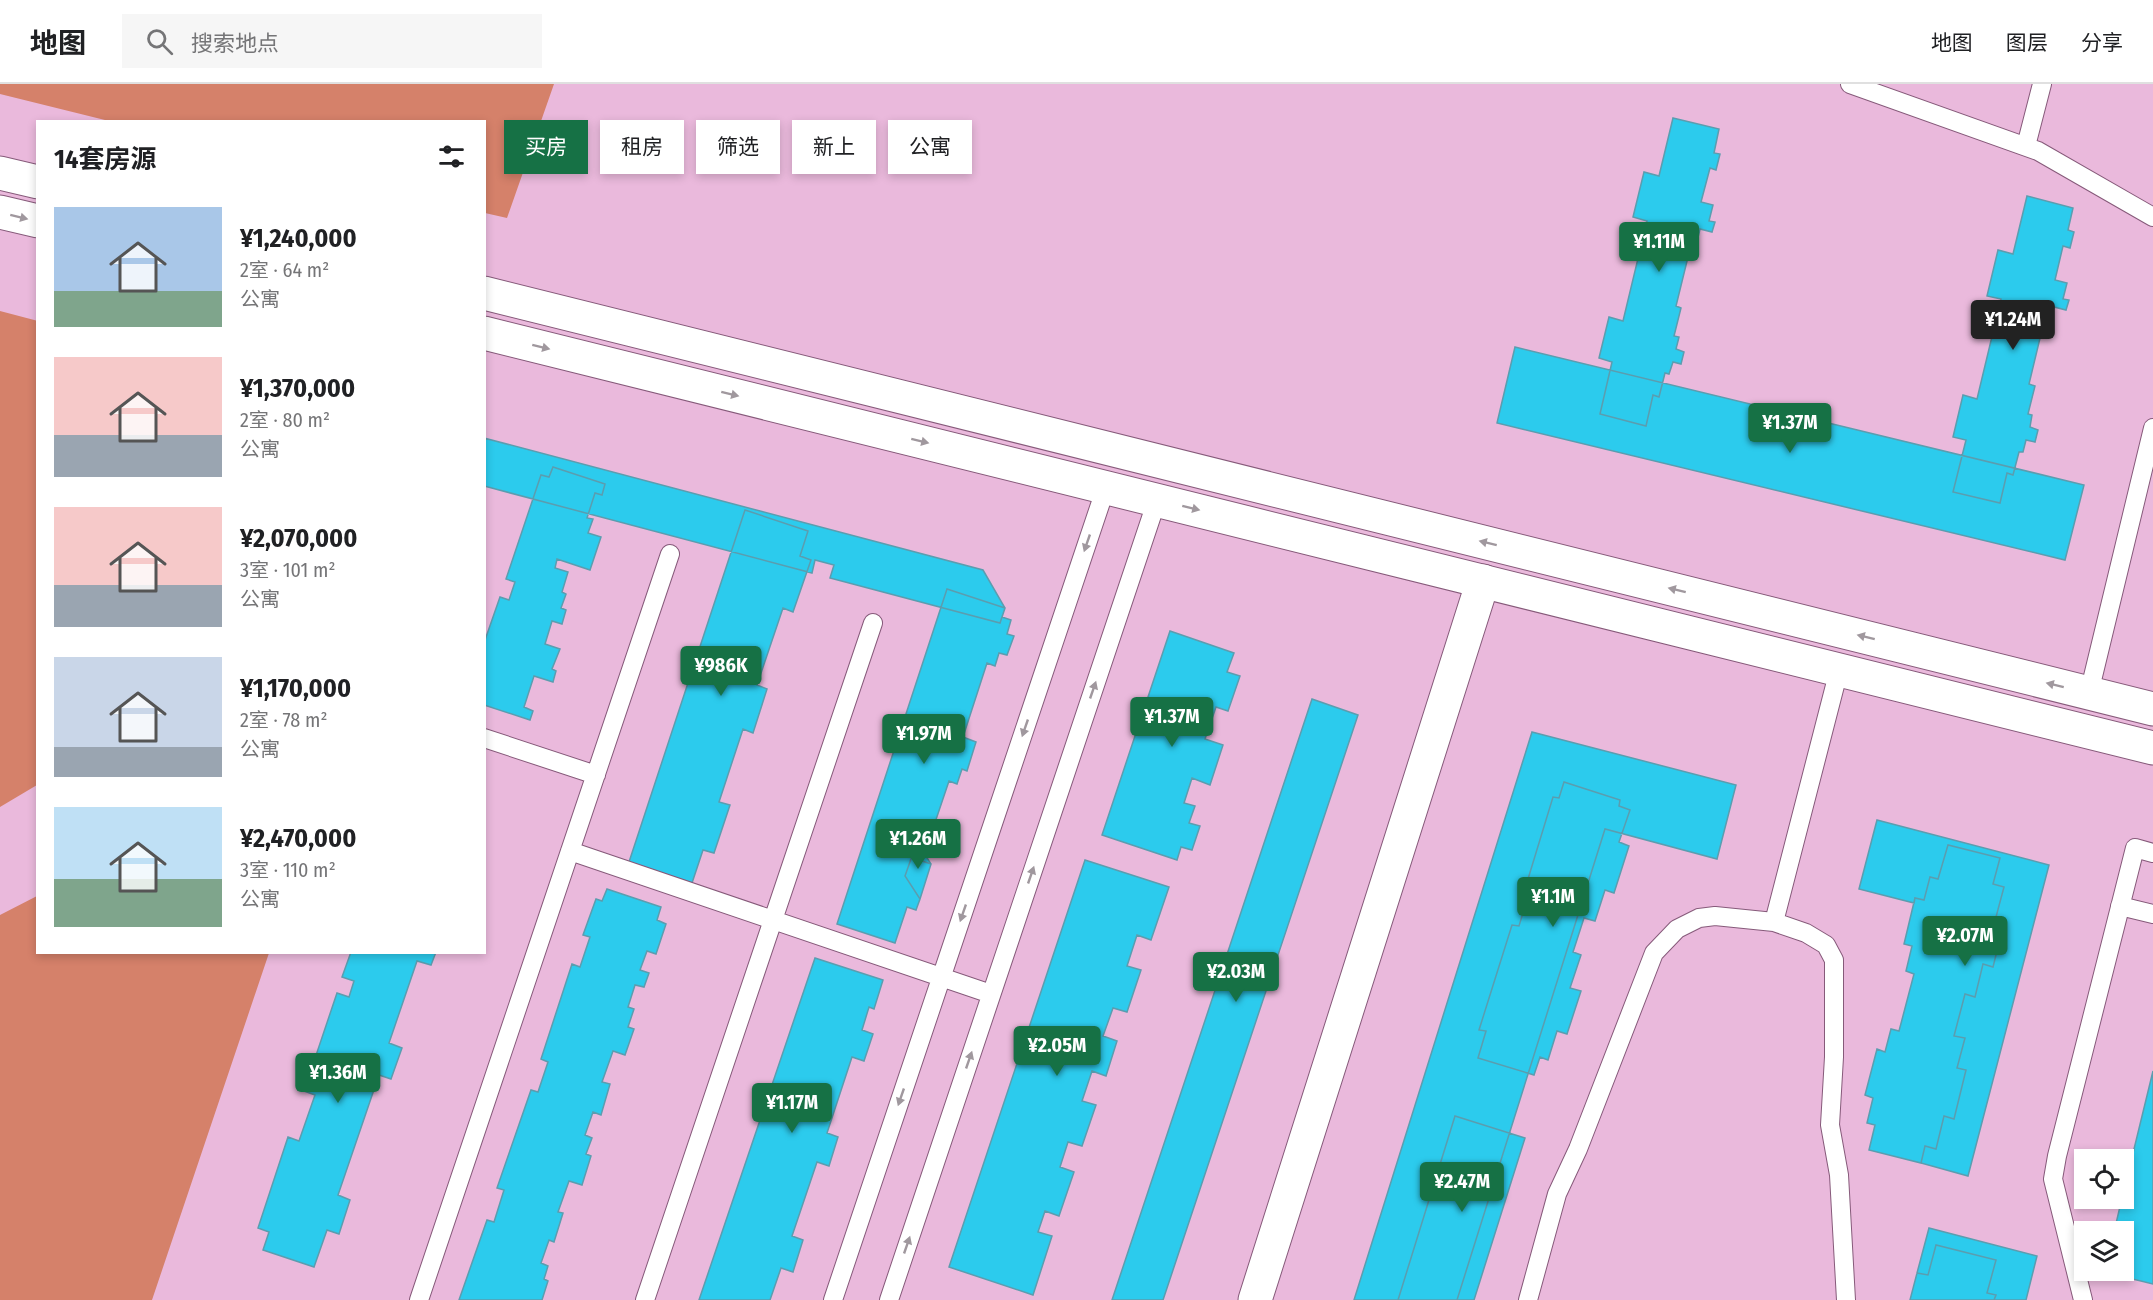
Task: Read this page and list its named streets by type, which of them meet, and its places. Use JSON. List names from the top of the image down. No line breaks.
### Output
{"page":{"header":"地图","search":"搜索地点","nav":["地图","图层","分享"],"chip":["买房","租房","筛选","新上","公寓"],"heading":"14套房源","list":[{"name":"¥1,240,000","note":"2室 · 64 m² · 公寓"},{"name":"¥1,370,000","note":"2室 · 80 m² · 公寓"},{"name":"¥2,070,000","note":"3室 · 101 m² · 公寓"},{"name":"¥1,170,000","note":"2室 · 78 m² · 公寓"},{"name":"¥2,470,000","note":"3室 · 110 m² · 公寓"}],"price":["¥1.11M","¥1.24M","¥1.37M","¥986K","¥1.37M","¥1.97M","¥1.26M","¥1.1M","¥2.07M","¥2.03M","¥2.05M","¥1.36M","¥1.17M","¥2.47M"]}}
